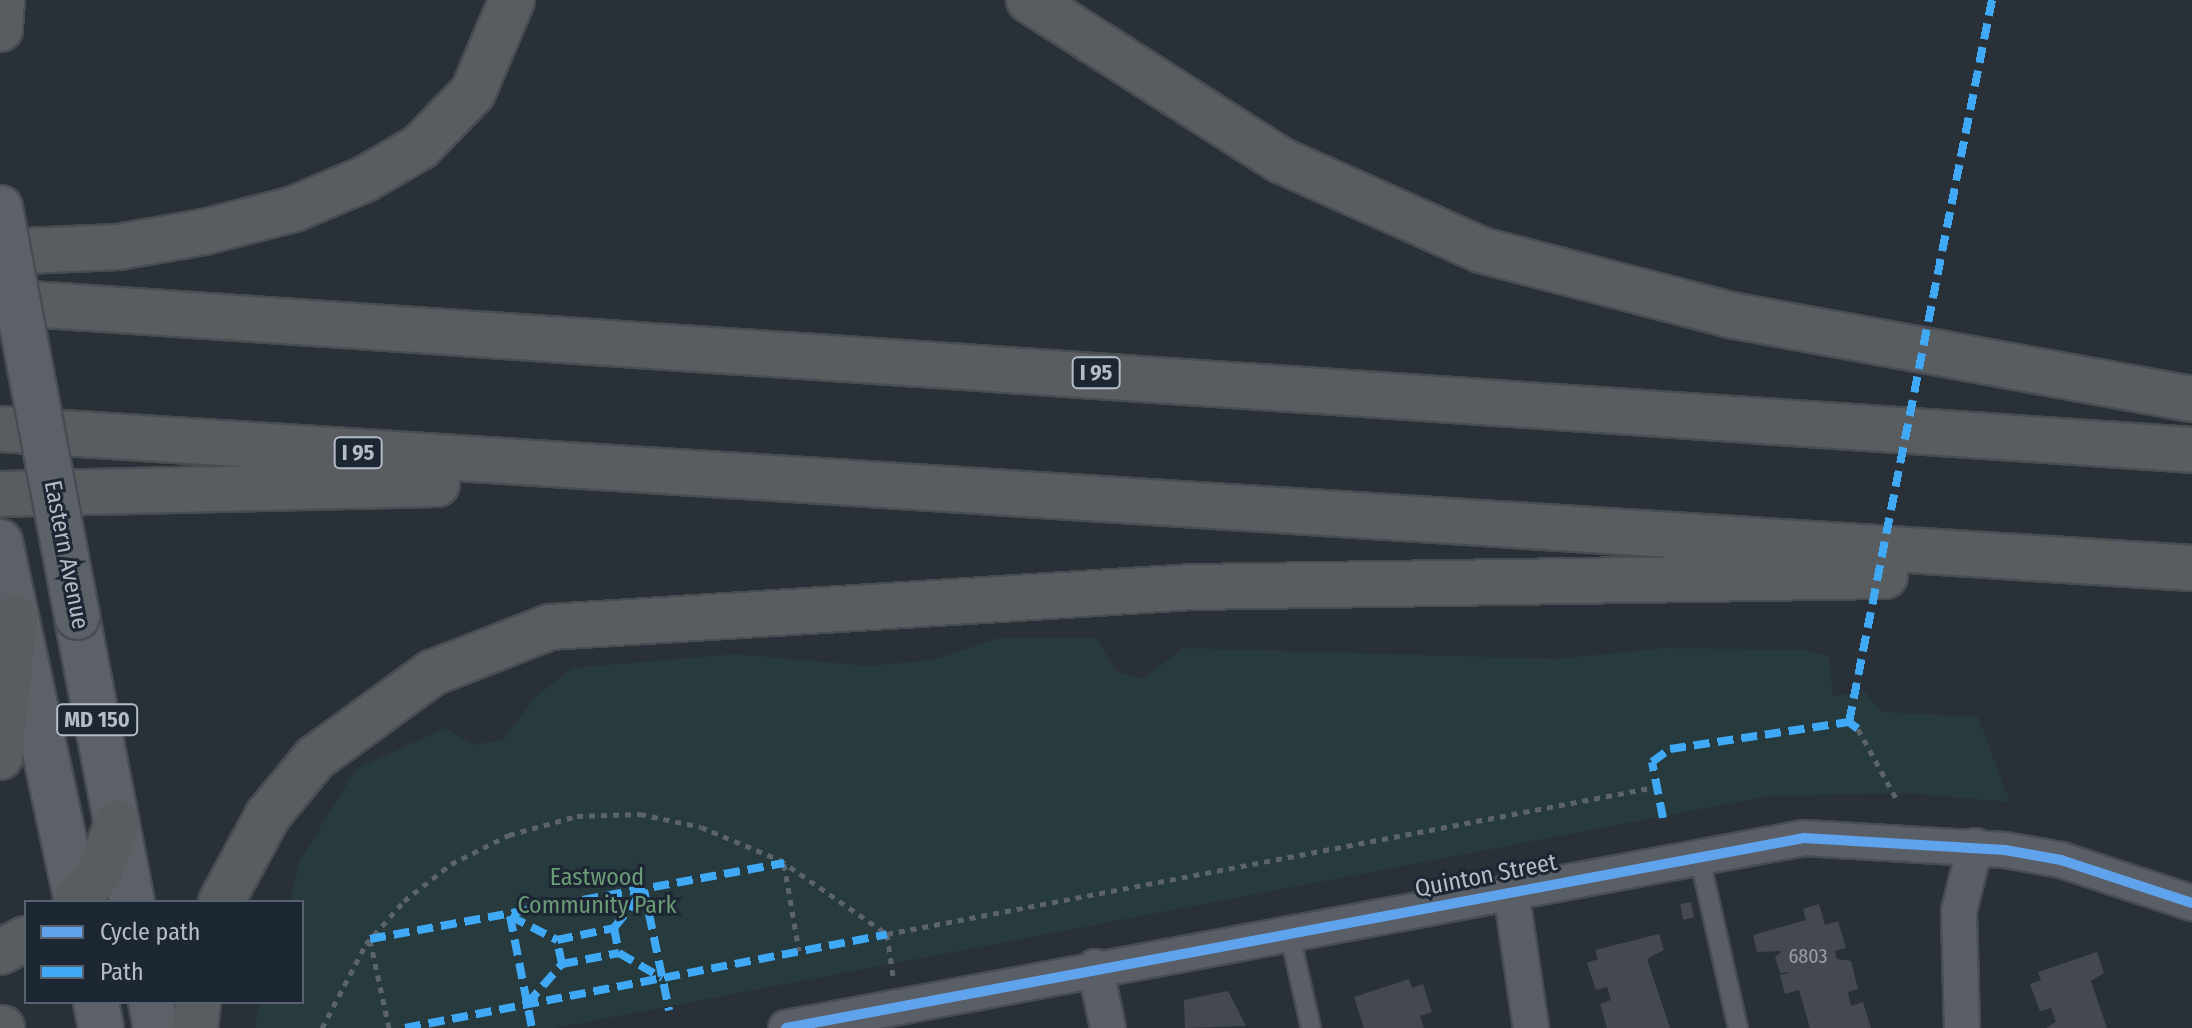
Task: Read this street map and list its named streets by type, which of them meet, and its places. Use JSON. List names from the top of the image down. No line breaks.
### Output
{"streets":{"highway":["I 95"],"main road":["Eastern Avenue","MD 150"],"street":["Quinton Street"]},"parks":["Eastwood Community Park"],"house_numbers":["6803"],"legend":["Cycle path","Path"]}
